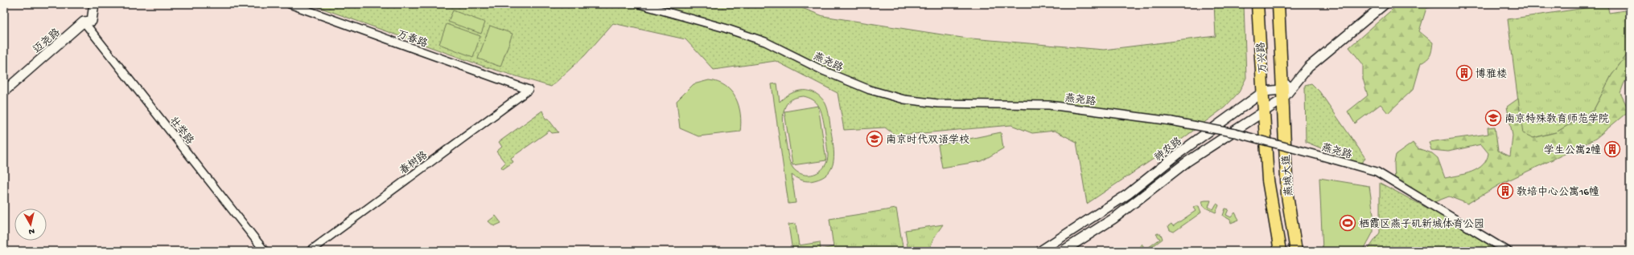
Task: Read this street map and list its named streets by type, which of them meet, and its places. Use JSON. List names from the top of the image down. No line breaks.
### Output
{"streets":{"main road":["万兴路","燕城大道"],"street":["万春路","迈尧路","燕尧路","壮举路","神农路","春树路"]},"crossings":[["万春路","春树路"],["迈尧路","壮举路"],["万兴路","神农路"],["万兴路","燕城大道"]],"places":{"building":["博雅楼","学生公寓2幢","教培中心公寓16幢"],"school or university":["南京特殊教育师范学院","南京时代双语学校"],"sports":["栖霞区燕子矶新城体育公园"]},"north":"bottom"}
